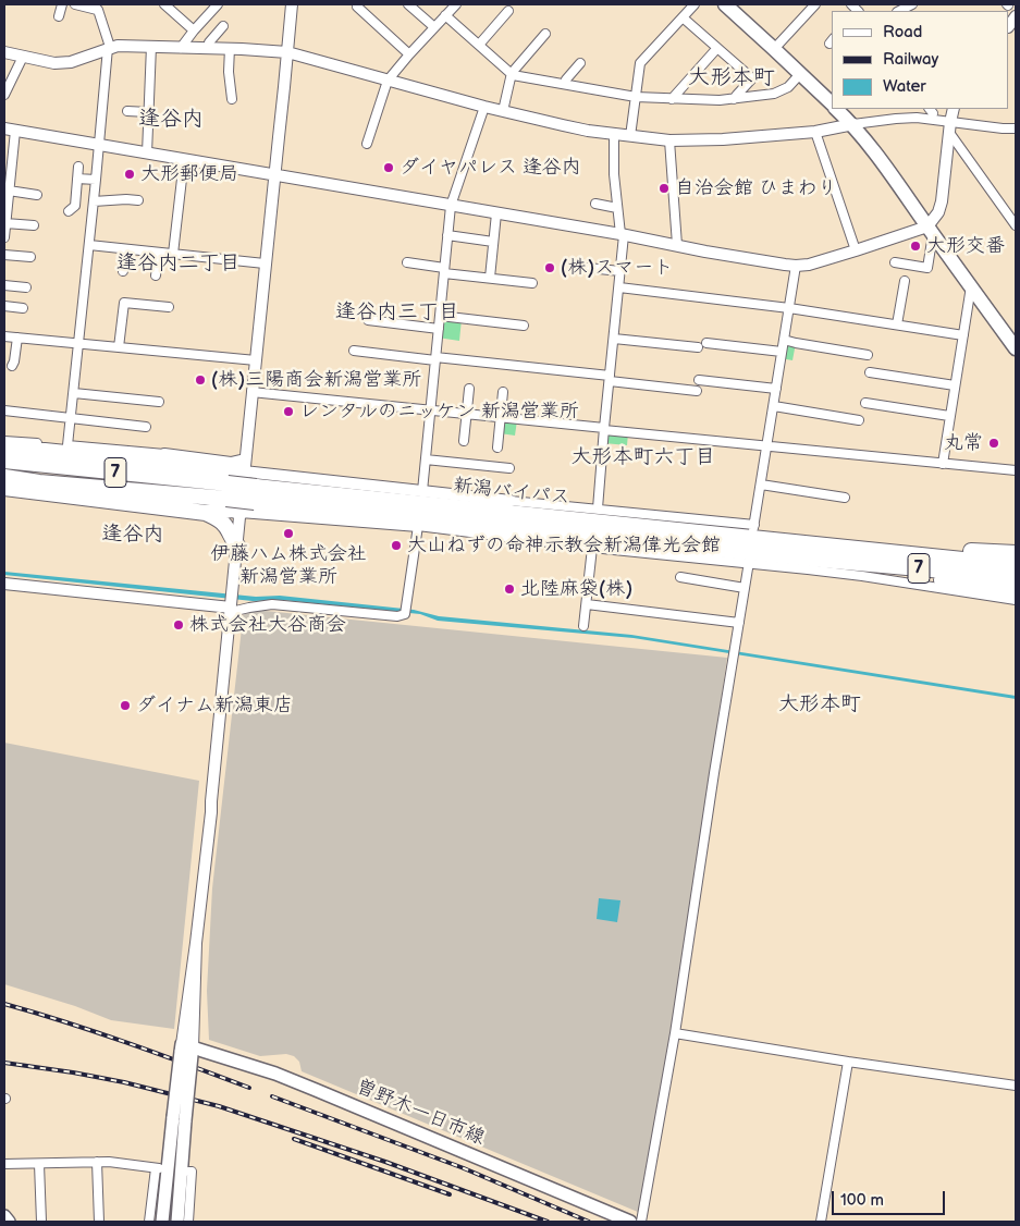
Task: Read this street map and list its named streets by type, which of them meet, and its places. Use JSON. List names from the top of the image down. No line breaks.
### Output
{"streets":{"highway":["7","新潟バイパス"],"main road":["曽野木一日市線"]},"districts":["大形本町","逢谷内","逢谷内二丁目","逢谷内三丁目","大形本町六丁目","逢谷内","大形本町"],"places":["ダイヤパレス 逢谷内","大形郵便局","自治会館 ひまわり","大形交番","(株)スマート","(株)三陽商会新潟営業所","レンタルのニッケン 新潟営業所","丸常","伊藤ハム株式会社 新潟営業所","大山ねずの命神示教会新潟偉光会館","北陸麻袋(株)","株式会社大谷商会","ダイナム新潟東店"],"legend":["Road","Railway","Water"],"scale_bar":"100 m"}
